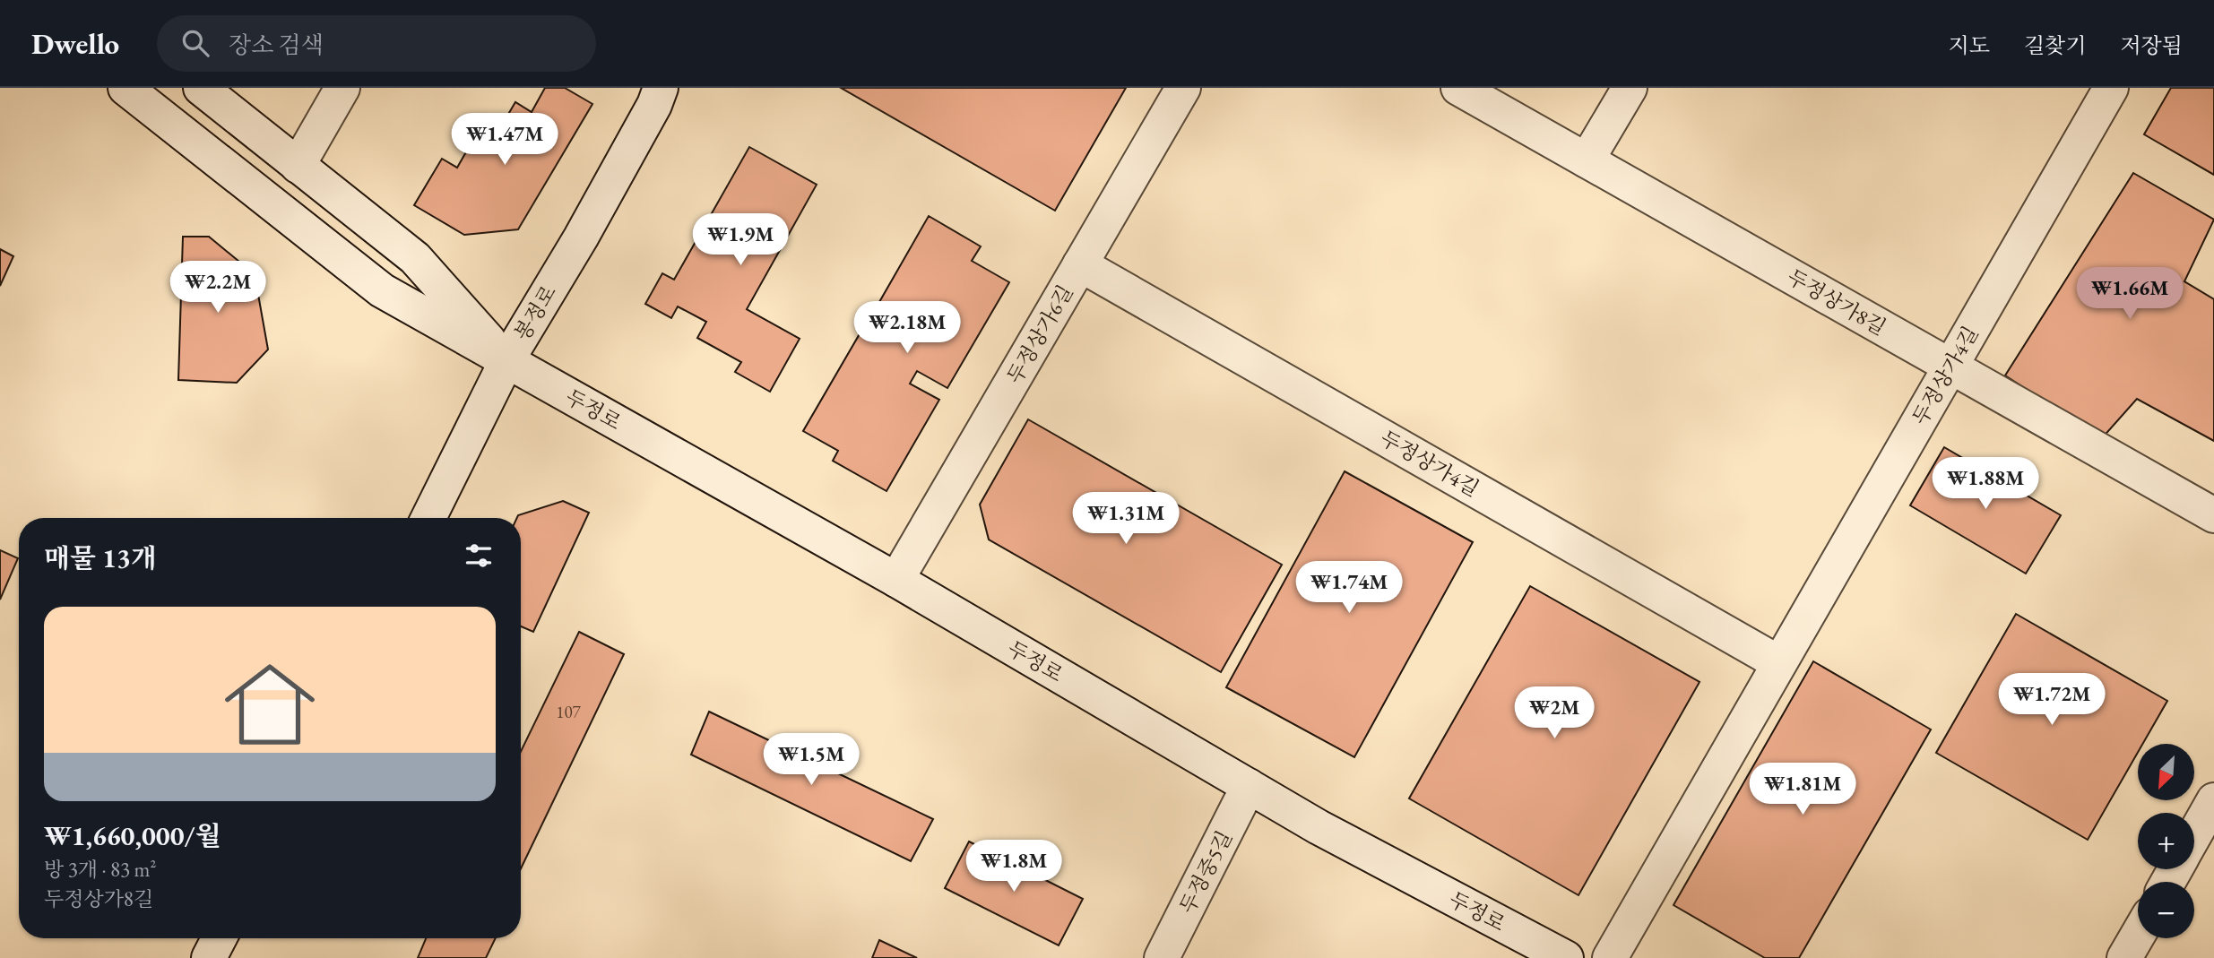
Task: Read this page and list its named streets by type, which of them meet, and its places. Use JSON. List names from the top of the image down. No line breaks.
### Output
{"streets":{"street":["두정상가8길","봉정로","두정상가6길","두정상가4길","두정로","두정중5길"]},"crossings":[["두정상가8길","두정상가4길"],["봉정로","두정로"],["두정상가6길","두정상가4길"],["두정상가6길","두정로"],["두정로","두정중5길"]],"house_numbers":["107"],"north":"bottom left","page":{"header":"Dwello","search":"장소 검색","nav":["지도","길찾기","저장됨"],"price":["₩1.47M","₩1.9M","₩2.2M","₩1.66M","₩2.18M","₩1.88M","₩1.31M","₩1.74M","₩1.72M","₩2M","₩1.5M","₩1.81M","₩1.8M"],"heading":"매물 13개","list":[{"name":"₩1,660,000/월","note":"방 3개 · 83 m² · 두정상가8길"}],"map_buttons":["+","−"]}}
